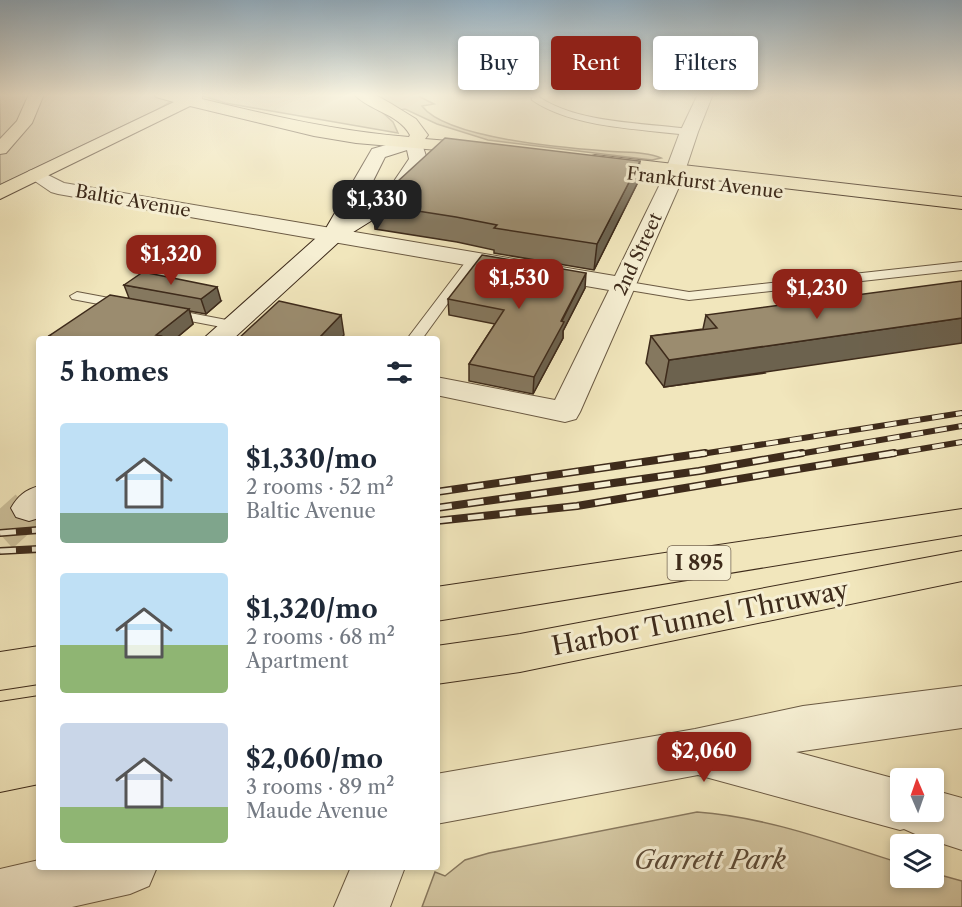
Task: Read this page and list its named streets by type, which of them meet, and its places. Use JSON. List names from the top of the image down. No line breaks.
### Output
{"streets":{"main road":["Frankfurst Avenue","I 895","Harbor Tunnel Thruway"],"street":["Baltic Avenue","2nd Street"]},"crossings":[["Frankfurst Avenue","2nd Street"],["Baltic Avenue","2nd Street"]],"parks":["Garrett Park"],"north":"top","page":{"chip":["Buy","Rent","Filters"],"price":["$1,330","$1,320","$1,530","$1,230","$2,060"],"heading":"5 homes","list":[{"name":"$1,330/mo","note":"2 rooms · 52 m² · Baltic Avenue"},{"name":"$1,320/mo","note":"2 rooms · 68 m² · Apartment"},{"name":"$2,060/mo","note":"3 rooms · 89 m² · Maude Avenue"}]}}
